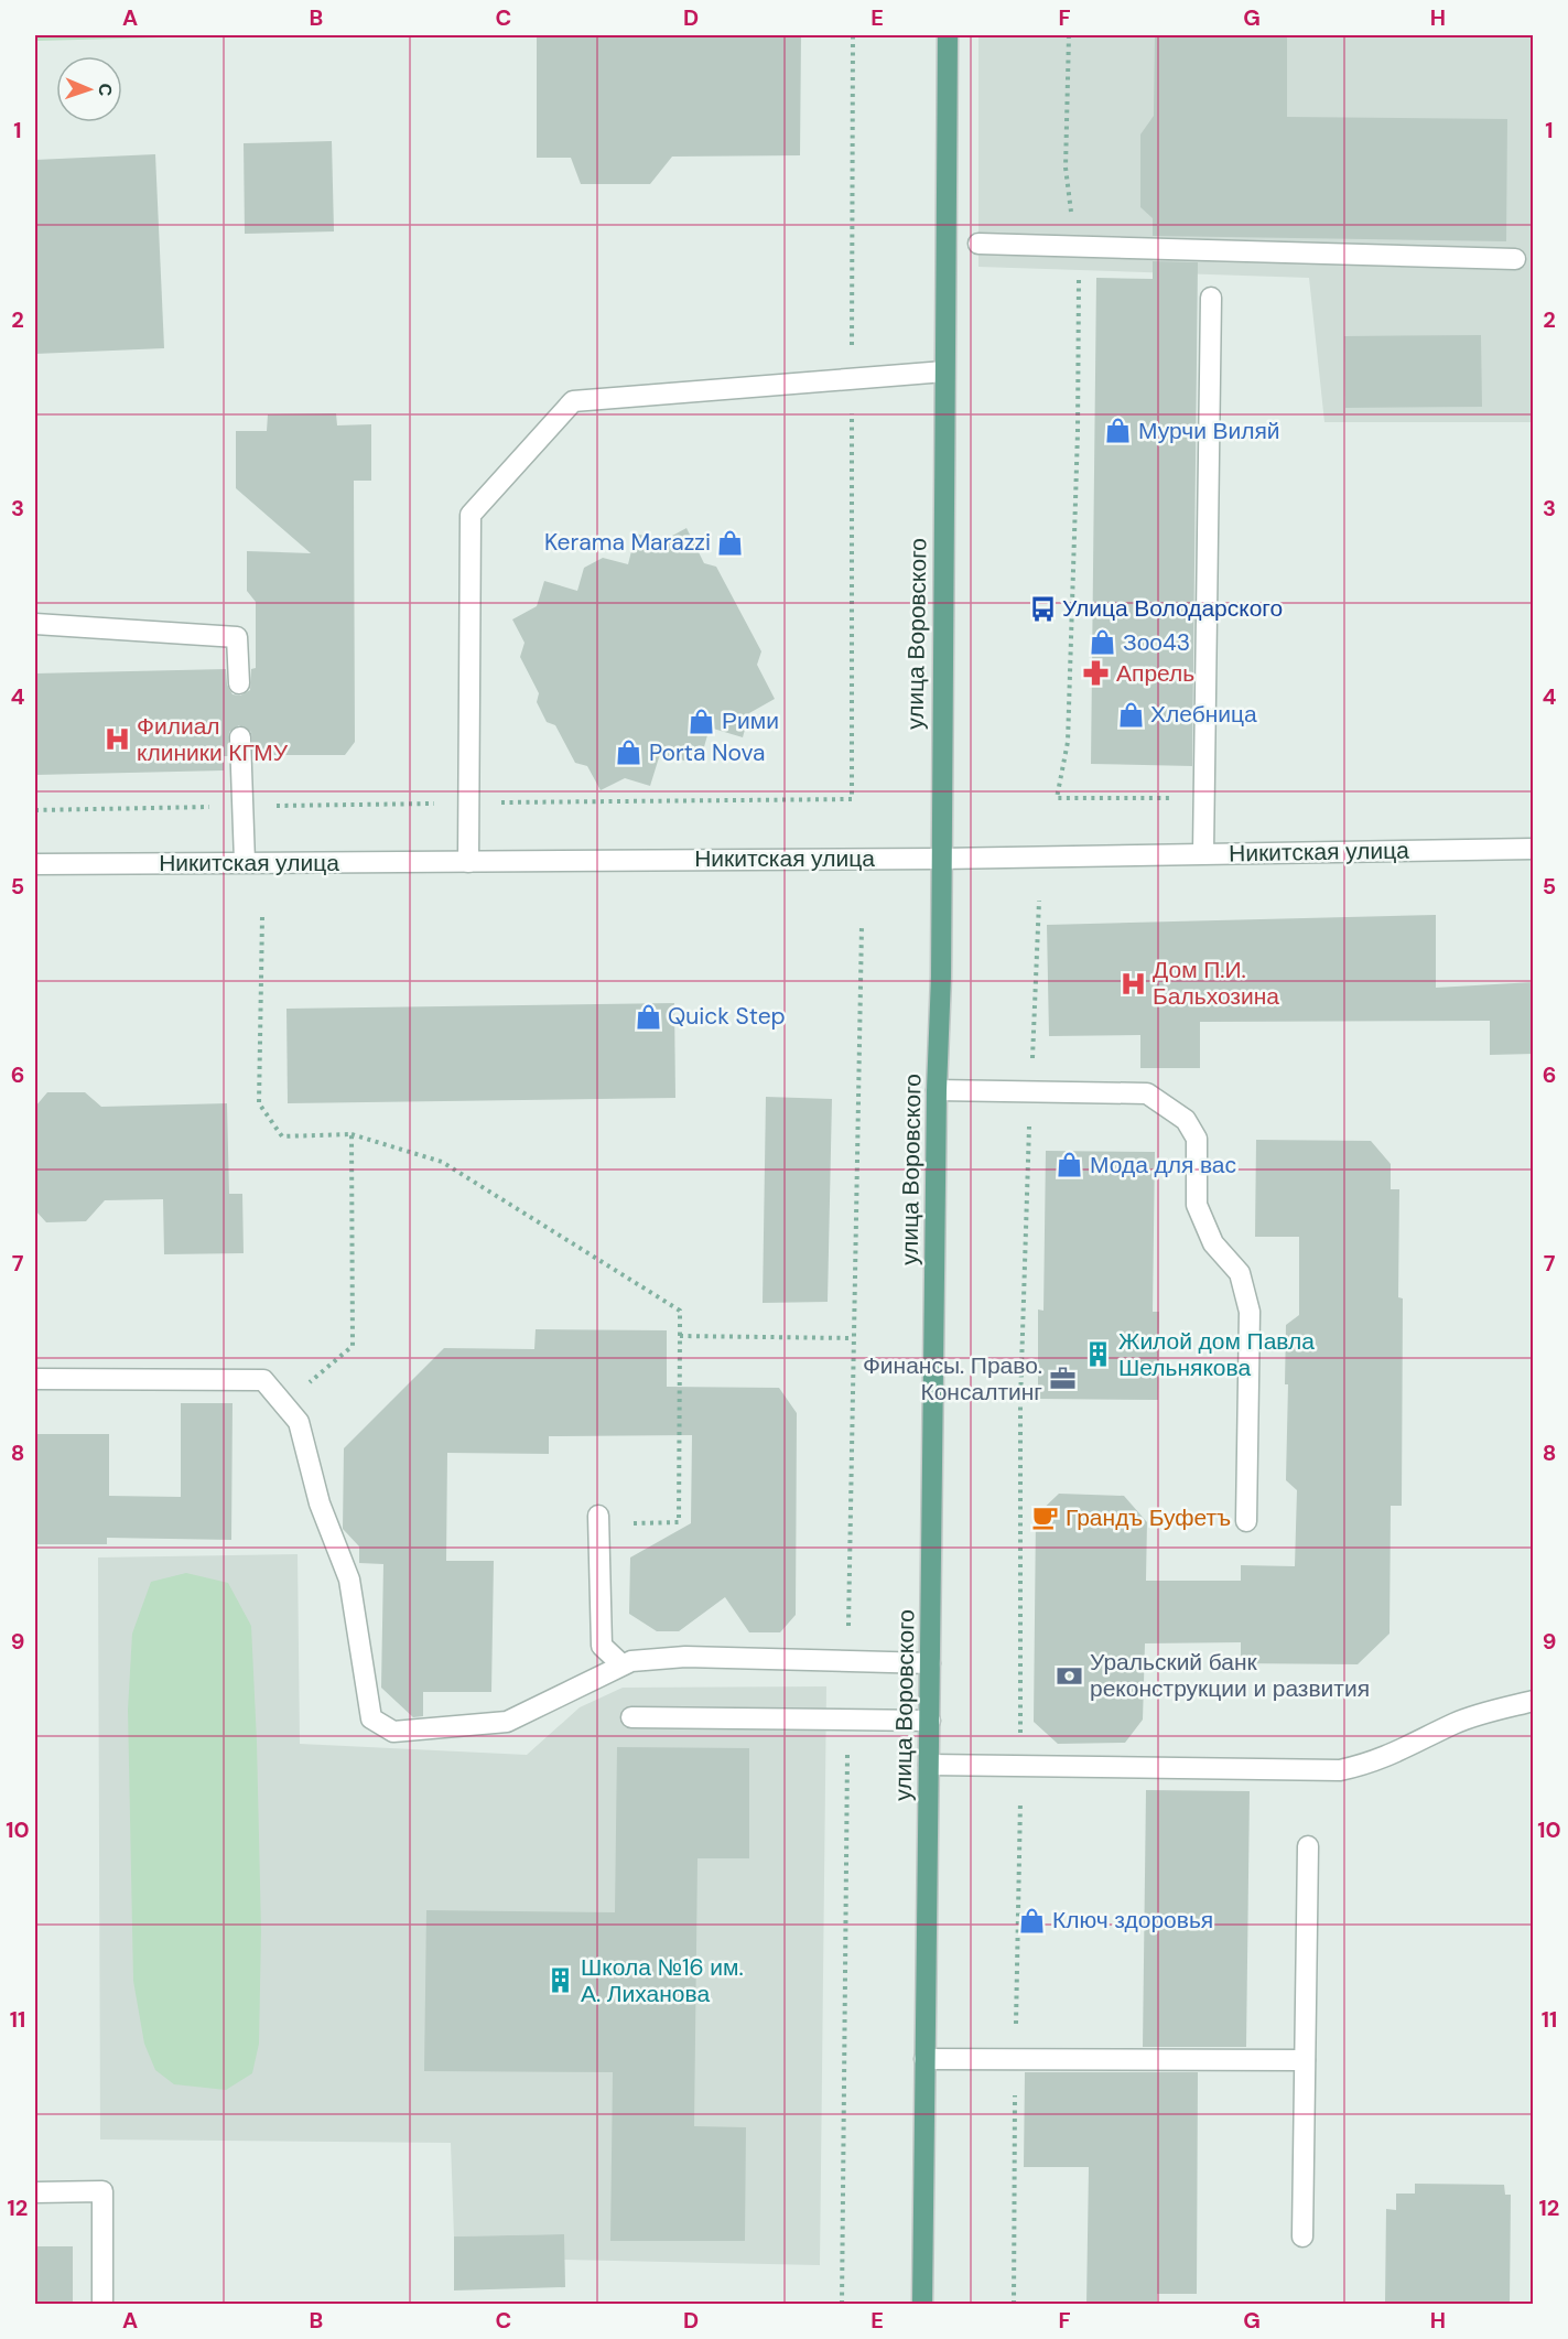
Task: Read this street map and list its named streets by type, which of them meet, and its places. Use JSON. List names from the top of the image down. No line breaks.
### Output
{"streets":{"main road":["улица Воровского"],"street":["Никитская улица"]},"crossings":[["улица Воровского","Никитская улица"]],"places":{"shop":["Мурчи Виляй","Kerama Marazzi","Зоо43","Хлебница","Рими","Porta Nova","Quick Step","Мода для вас","Ключ здоровья"],"bus stop":["Улица Володарского"],"pharmacy":["Апрель"],"hospital":["Филиал клиники КГМУ","Дом П.И. Бальхозина"],"building":["Жилой дом Павла Шельнякова","Школа №16 им. А. Лиханова"],"office":["Финансы. Право. Консалтинг"],"cafe":["Грандъ Буфетъ"],"bank":["Уральский банк реконструкции и развития"]},"north":"right","grid":{"columns":["A","B","C","D","E","F","G","H"],"rows":["1","2","3","4","5","6","7","8","9","10","11","12"]}}
